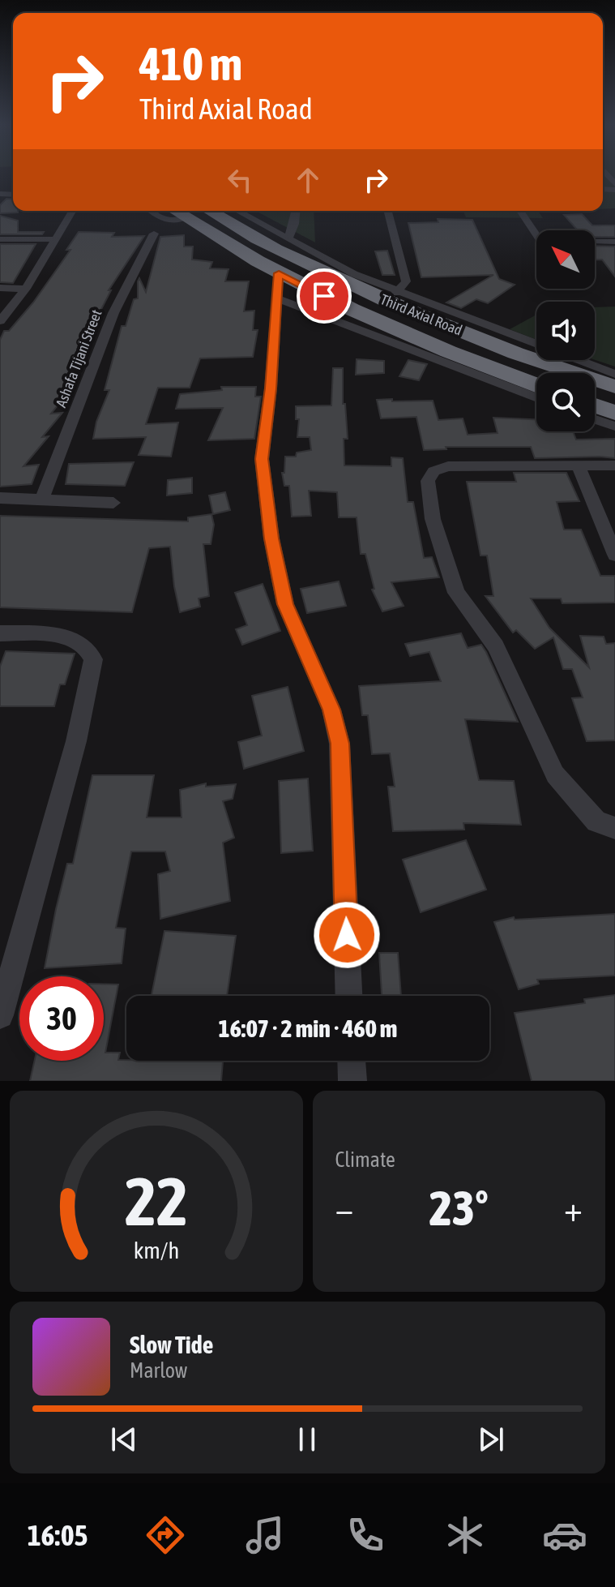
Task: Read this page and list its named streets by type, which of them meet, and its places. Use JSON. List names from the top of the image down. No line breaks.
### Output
{"streets":{"highway":["Third Axial Road"],"street":["Ashafa Tijani Street"]},"north":"top left","page":{"turn":["410 m","Third Axial Road"],"limit":"30","trip":"16:07 · 2 min · 460 m","tile":"Climate","heat":["−","23°","+"],"song":["Slow Tide","Marlow"],"tabs":"16:05","gauge":["22","km/h"]}}
